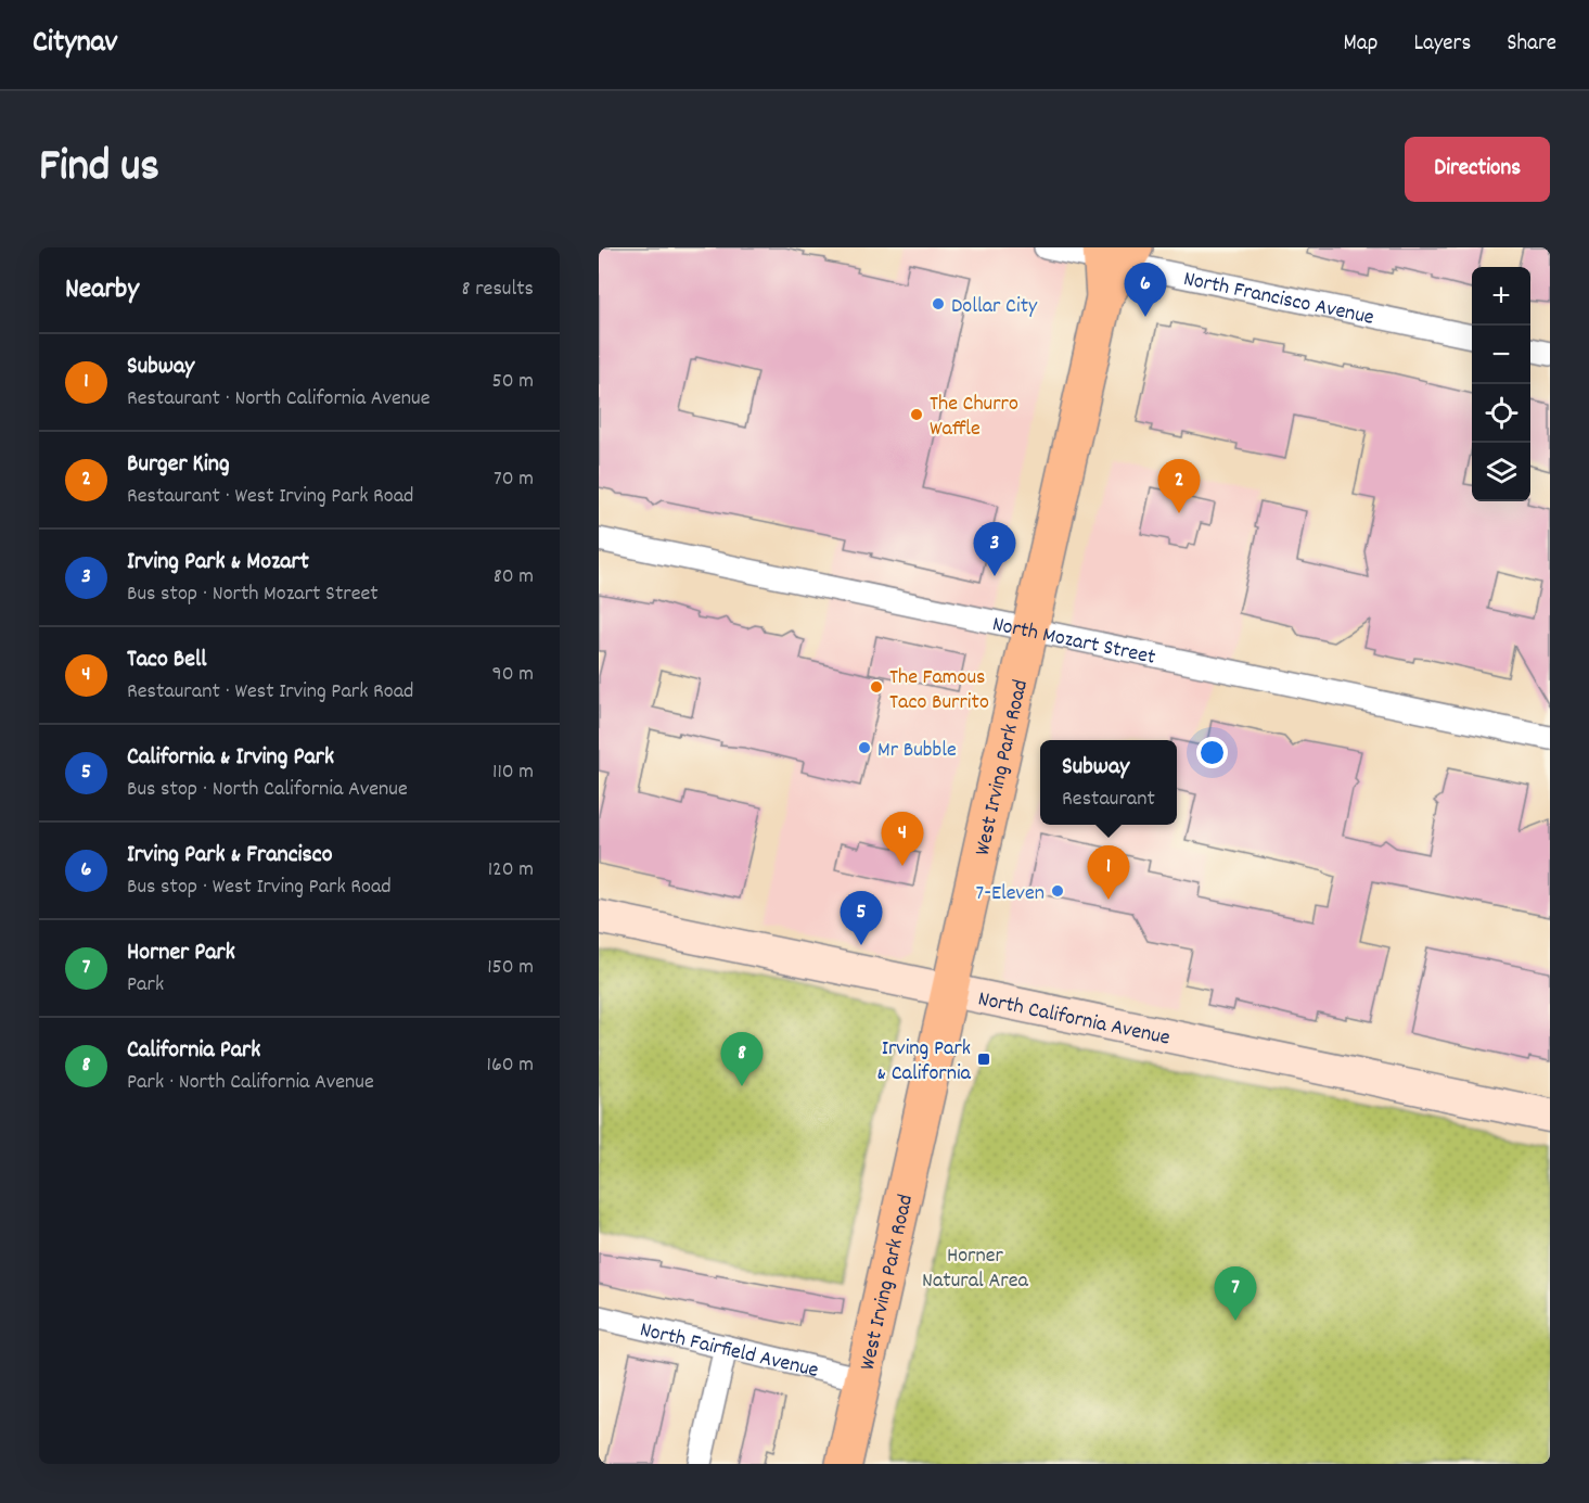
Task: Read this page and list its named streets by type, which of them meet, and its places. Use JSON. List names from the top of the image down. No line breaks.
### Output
{"streets":{"main road":["West Irving Park Road"],"street":["North Francisco Avenue","North Mozart Street","North California Avenue","North Fairfield Avenue"]},"crossings":[["North Francisco Avenue","West Irving Park Road"],["North Mozart Street","West Irving Park Road"],["West Irving Park Road","North California Avenue"],["West Irving Park Road","North Fairfield Avenue"]],"parks":["Horner Natural Area"],"places":{"other":["Dollar City","The Churro Waffle","The Famous Taco Burrito","Mr Bubble","7-Eleven"],"transit":["Irving Park & California"]},"page":{"header":"Citynav","nav":["Map","Layers","Share"],"title":"Find us","buttons":"Directions","heading":["Nearby","8 results"],"pins":["6","2","3","4","1","5","8","7"],"map_buttons":["+","−"],"list":[{"mark":"1","name":"Subway","note":"Restaurant · North California Avenue","value":"50 m"},{"mark":"2","name":"Burger King","note":"Restaurant · West Irving Park Road","value":"70 m"},{"mark":"3","name":"Irving Park & Mozart","note":"Bus stop · North Mozart Street","value":"80 m"},{"mark":"4","name":"Taco Bell","note":"Restaurant · West Irving Park Road","value":"90 m"},{"mark":"5","name":"California & Irving Park","note":"Bus stop · North California Avenue","value":"110 m"},{"mark":"6","name":"Irving Park & Francisco","note":"Bus stop · West Irving Park Road","value":"120 m"},{"mark":"7","name":"Horner Park","note":"Park","value":"150 m"},{"mark":"8","name":"California Park","note":"Park · North California Avenue","value":"160 m"}],"popup":["Subway","Restaurant"]}}
